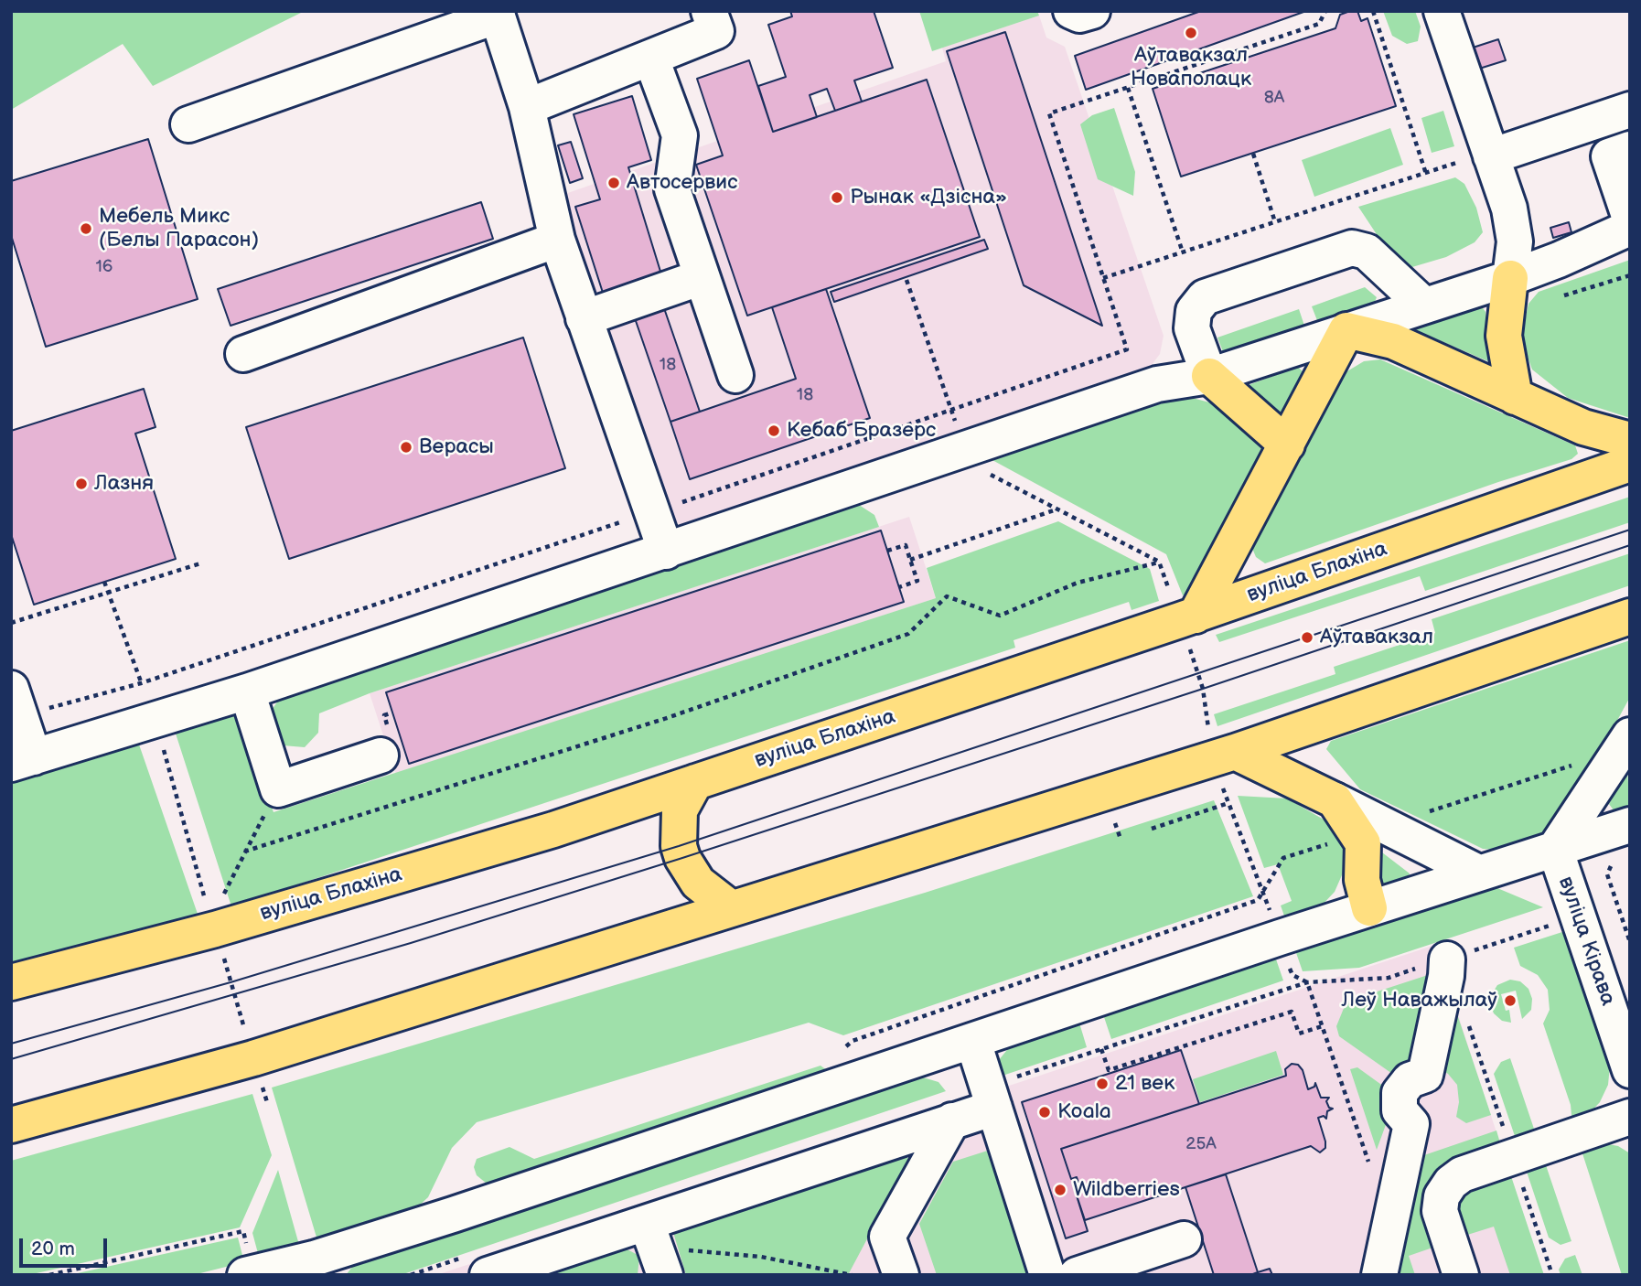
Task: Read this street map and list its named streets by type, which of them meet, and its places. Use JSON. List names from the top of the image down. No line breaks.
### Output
{"streets":{"main road":["вуліца Блахіна"],"street":["вуліца Кірава"]},"places":["Аўтавакзал Новаполацк","Автосервис","Рынак «Дзісна»","Мебель Микс (Белы Парасон)","Кебаб Бразерс","Верасы","Лазня","Аўтавакзал","Леў Наважылаў","21 век","Koala","Wildberries"],"house_numbers":["8А","16","18","18","25А"],"scale_bar":"20 m"}
